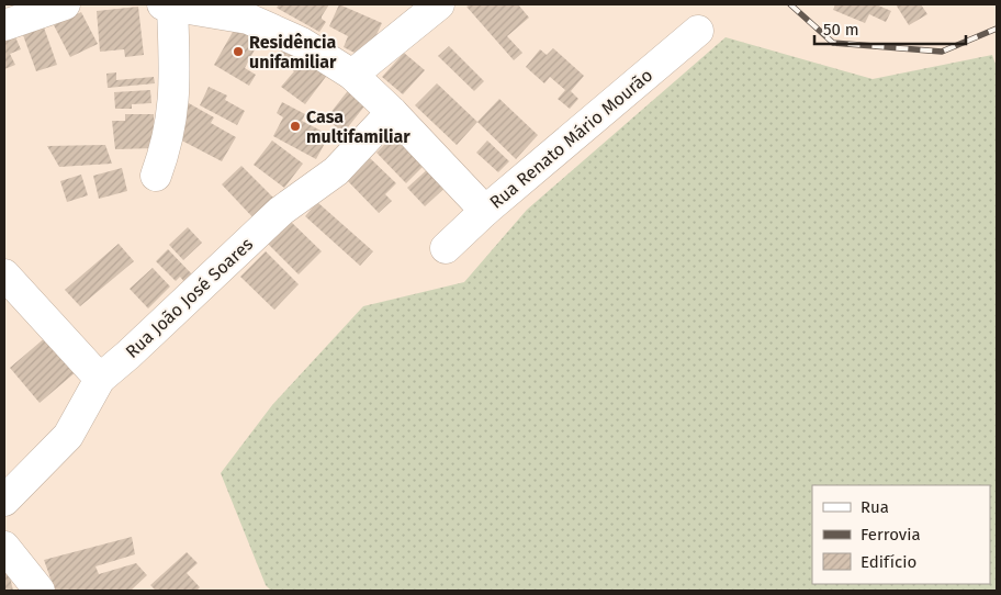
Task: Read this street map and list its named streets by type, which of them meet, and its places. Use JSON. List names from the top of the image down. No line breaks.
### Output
{"streets":{"street":["Rua Renato Mário Mourão","Rua João José Soares"]},"places":["Residência unifamiliar","Casa multifamiliar"],"legend":["Rua","Ferrovia","Edifício"],"scale_bar":"50 m"}
